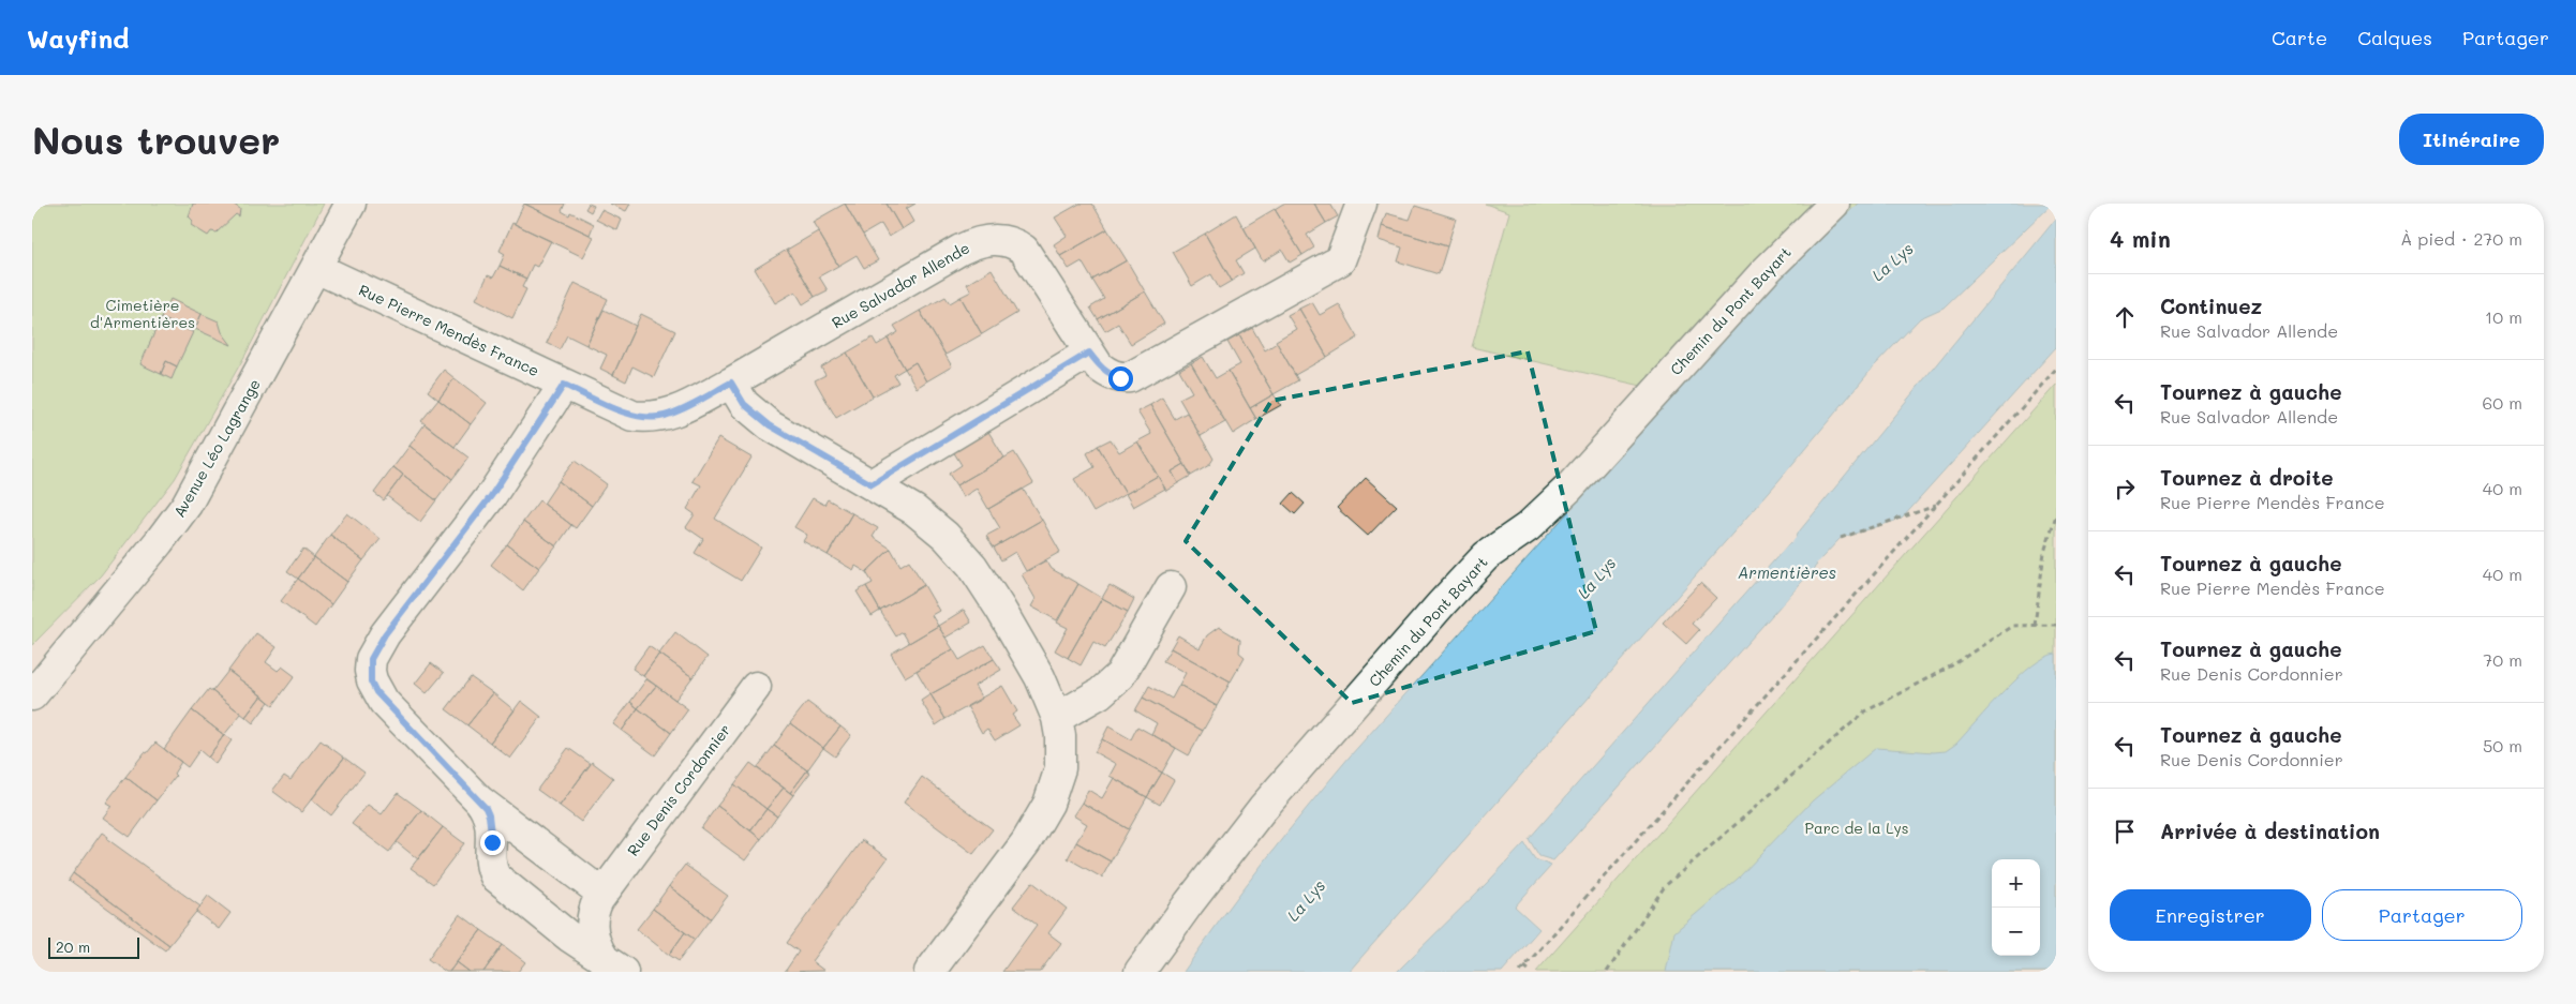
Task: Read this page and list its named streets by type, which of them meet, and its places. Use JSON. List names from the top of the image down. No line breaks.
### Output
{"streets":{"street":["Rue Salvador Allende","Chemin du Pont Bayart","Rue Pierre Mendès France","Avenue Léo Lagrange","Rue Denis Cordonnier"]},"crossings":[["Rue Salvador Allende","Rue Pierre Mendès France"],["Rue Pierre Mendès France","Avenue Léo Lagrange"],["Rue Pierre Mendès France","Rue Denis Cordonnier"]],"water":["La Lys","Armentières"],"parks":["Cimetière d'Armentières","Parc de la Lys"],"scale_bar":"20 m","page":{"header":"Wayfind","nav":["Carte","Calques","Partager"],"buttons":["Itinéraire",["Enregistrer","Partager"]],"title":"Nous trouver","heading":["4 min","À pied · 270 m"],"list":[["Continuez","Rue Salvador Allende","10 m"],["Tournez à gauche","Rue Salvador Allende","60 m"],["Tournez à droite","Rue Pierre Mendès France","40 m"],["Tournez à gauche","Rue Pierre Mendès France","40 m"],["Tournez à gauche","Rue Denis Cordonnier","70 m"],["Tournez à gauche","Rue Denis Cordonnier","50 m"],"Arrivée à destination"],"map_buttons":["+","−"],"scale":"20 m"}}
